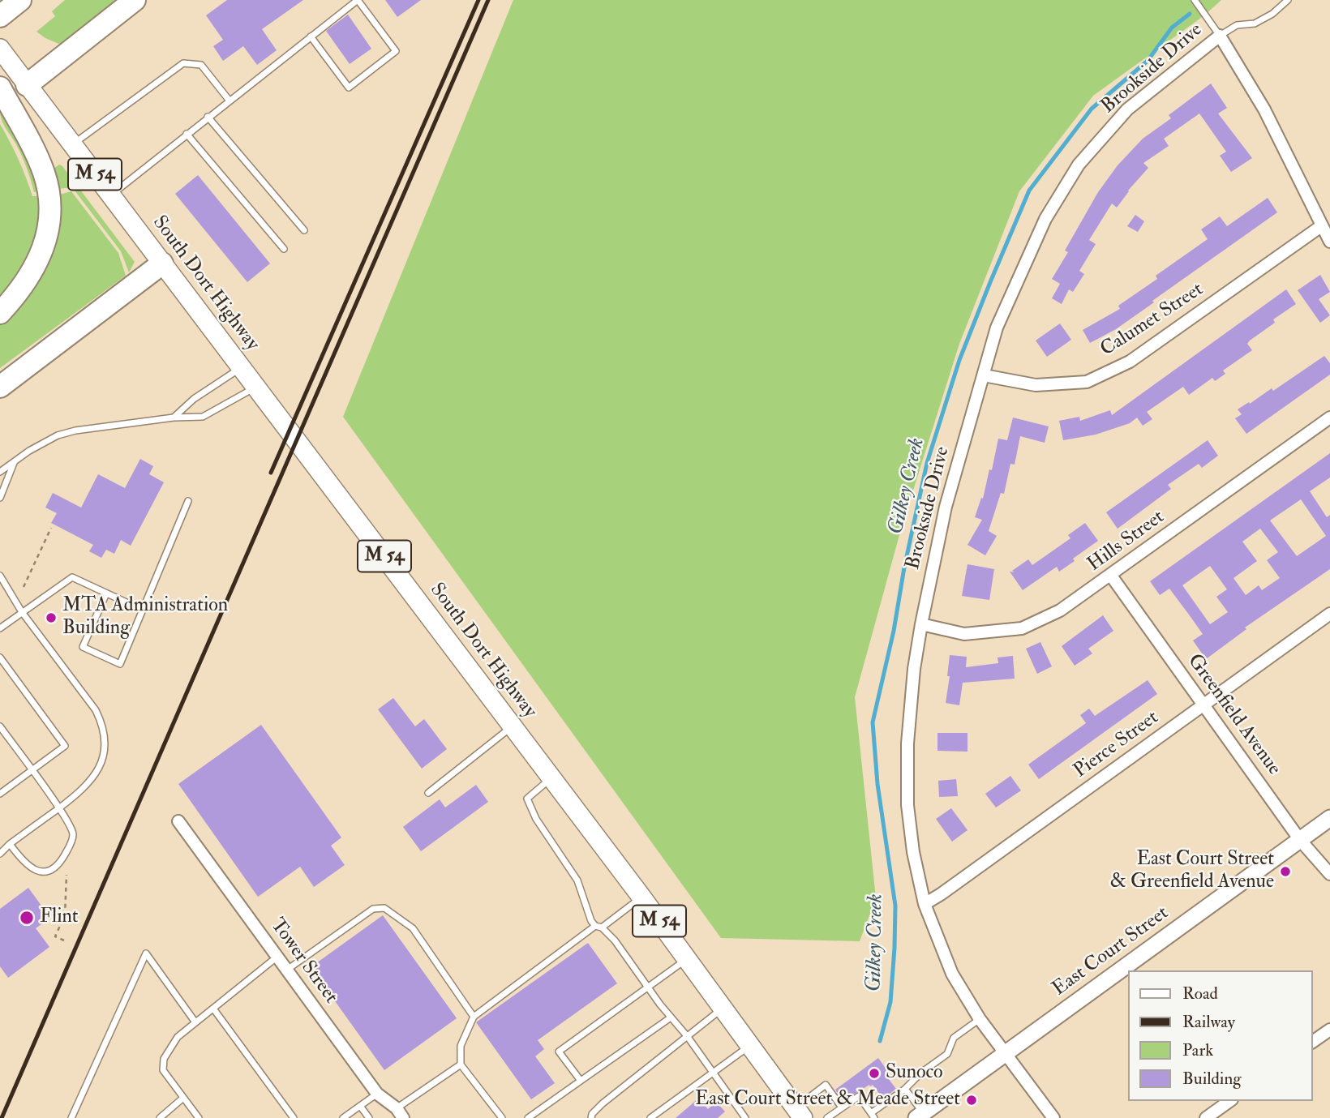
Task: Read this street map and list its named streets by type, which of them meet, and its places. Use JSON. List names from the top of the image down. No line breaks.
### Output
{"streets":{"main road":["M 54","South Dort Highway","East Court Street"],"street":["Brookside Drive","Calumet Street","Hills Street","Greenfield Avenue","Pierce Street","Tower Street"]},"crossings":[["Brookside Drive","Calumet Street"],["Brookside Drive","Hills Street"],["Brookside Drive","Pierce Street"],["Brookside Drive","East Court Street"],["Hills Street","Greenfield Avenue"],["Greenfield Avenue","Pierce Street"],["Greenfield Avenue","East Court Street"]],"water":["Gilkey Creek"],"places":["MTA Administration Building","East Court Street & Greenfield Avenue","Flint","Sunoco","East Court Street & Meade Street"],"legend":["Road","Railway","Park","Building"]}
